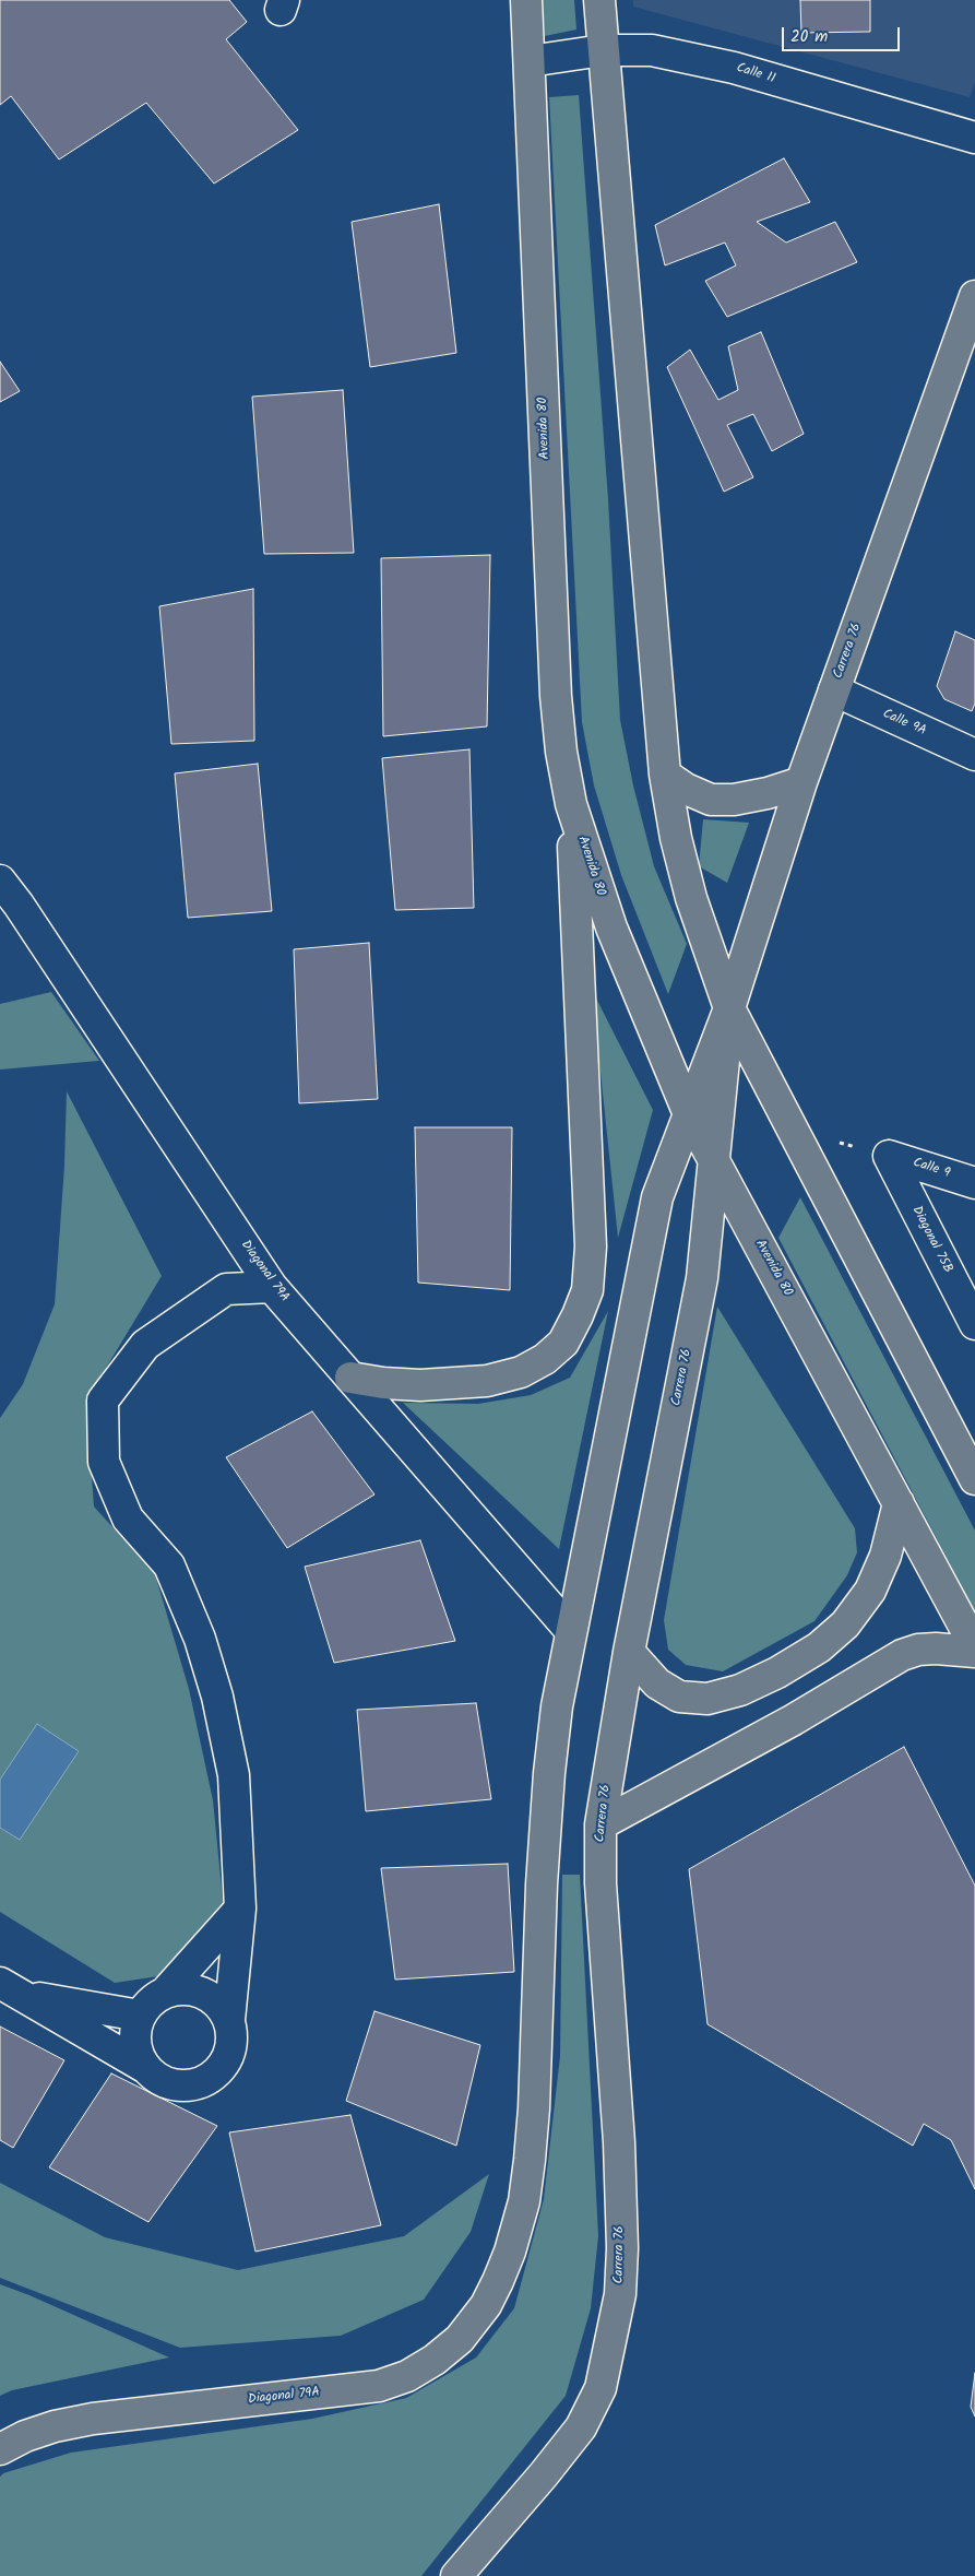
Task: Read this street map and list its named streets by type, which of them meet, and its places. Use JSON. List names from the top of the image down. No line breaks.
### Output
{"streets":{"main road":["Avenida 80","Carrera 76","Diagonal 79A"],"street":["Calle 11","Calle 9A","Calle 9","Diagonal 75B"]},"crossings":[["Calle 11","Avenida 80"],["Avenida 80","Carrera 76"],["Carrera 76","Calle 9A"],["Carrera 76","Diagonal 79A"],["Calle 9","Diagonal 75B"]],"scale_bar":"20 m"}
